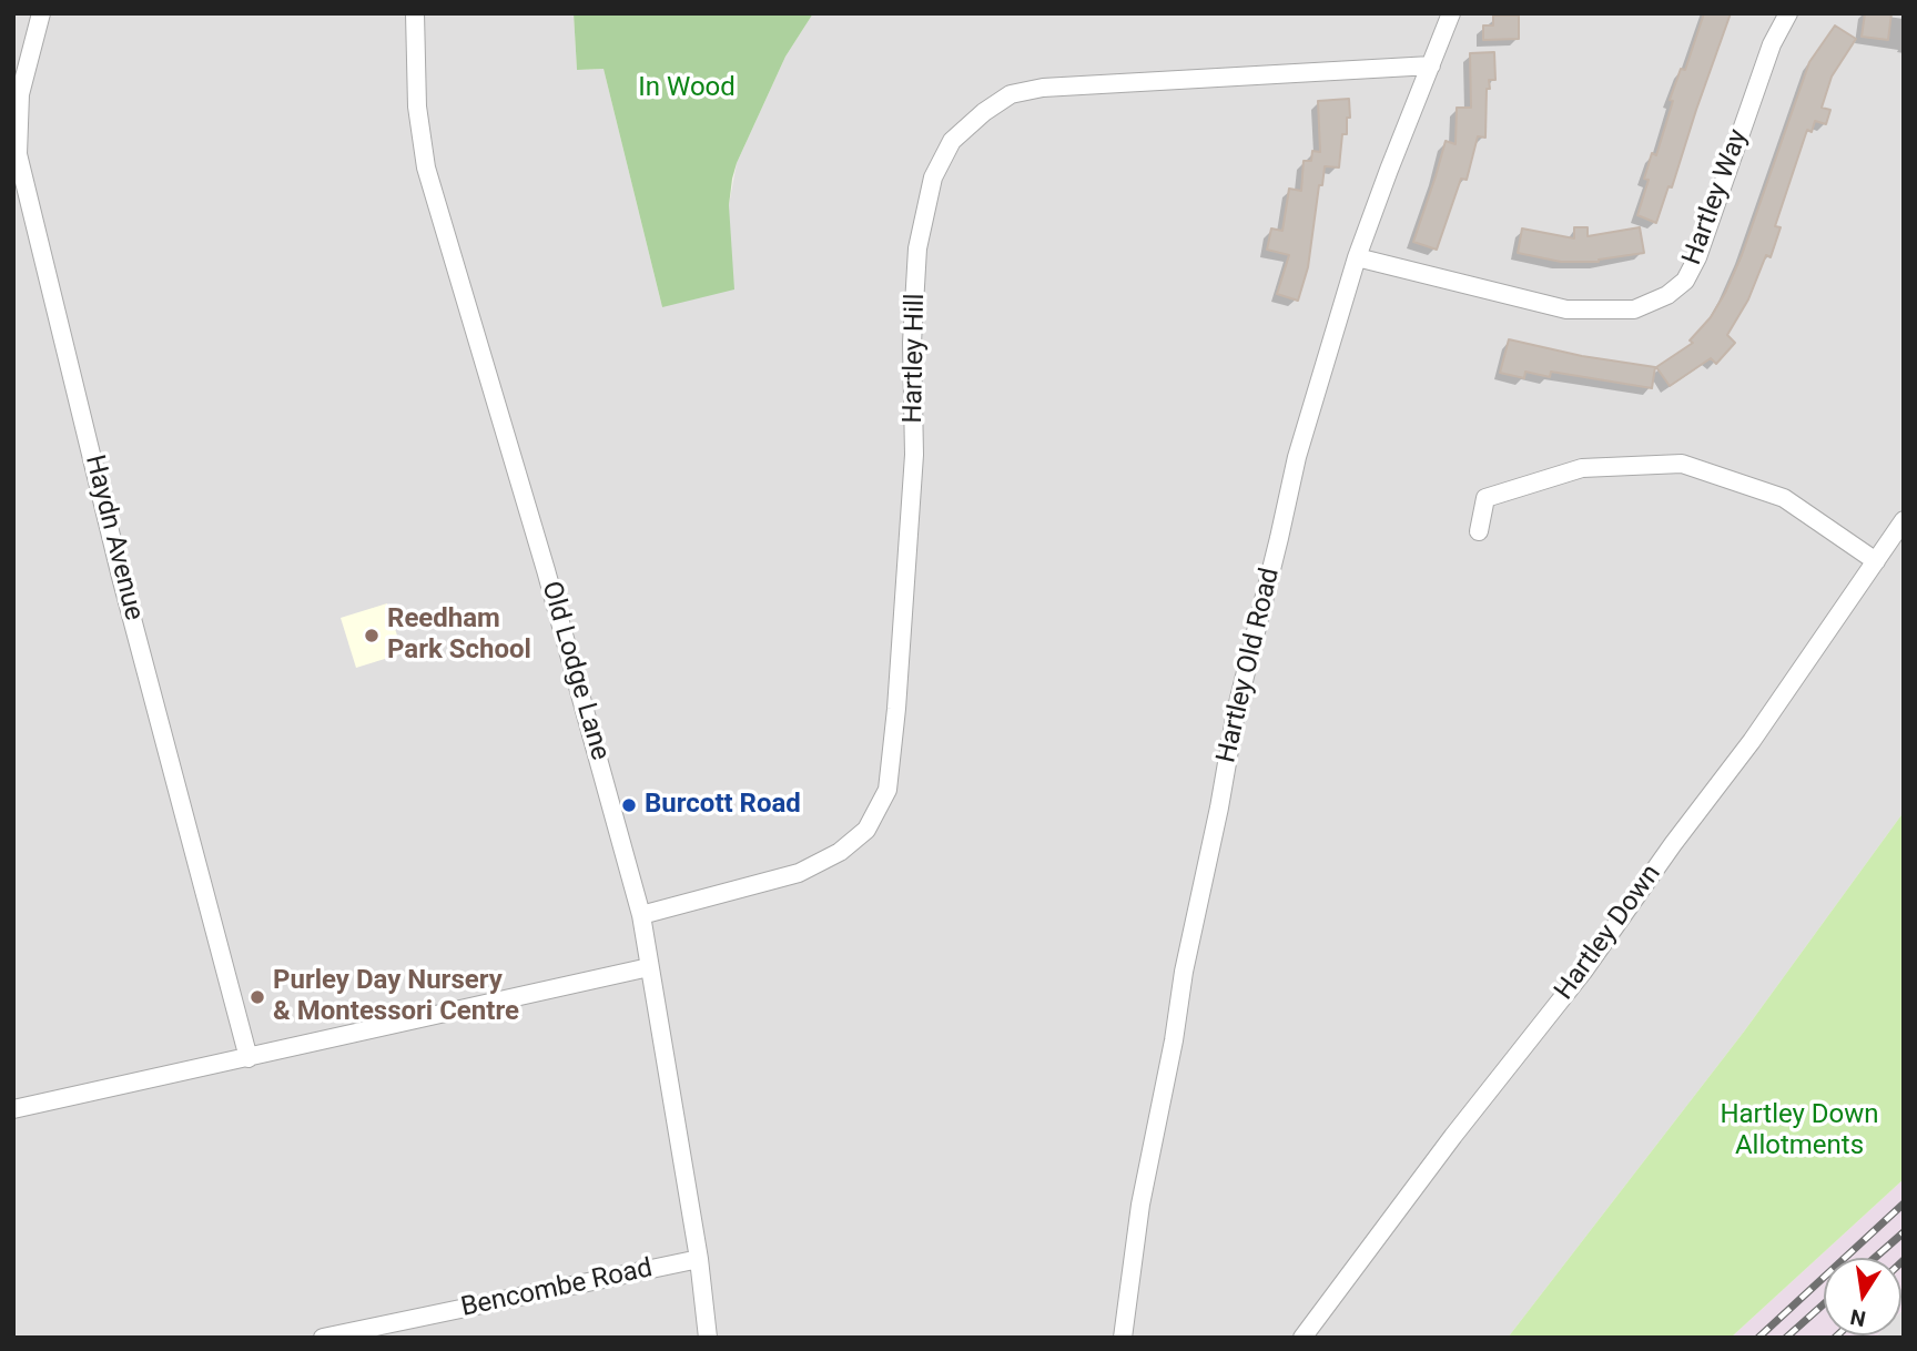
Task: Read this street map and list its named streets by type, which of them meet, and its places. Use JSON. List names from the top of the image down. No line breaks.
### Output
{"streets":{"street":["Hartley Way","Hartley Hill","Haydn Avenue","Hartley Old Road","Old Lodge Lane","Hartley Down","Bencombe Road"]},"crossings":[["Hartley Way","Hartley Old Road"],["Hartley Hill","Hartley Old Road"],["Hartley Hill","Old Lodge Lane"],["Old Lodge Lane","Bencombe Road"]],"parks":["In Wood","Hartley Down Allotments"],"places":["Reedham Park School","Burcott Road","Purley Day Nursery & Montessori Centre"],"north":"bottom"}
